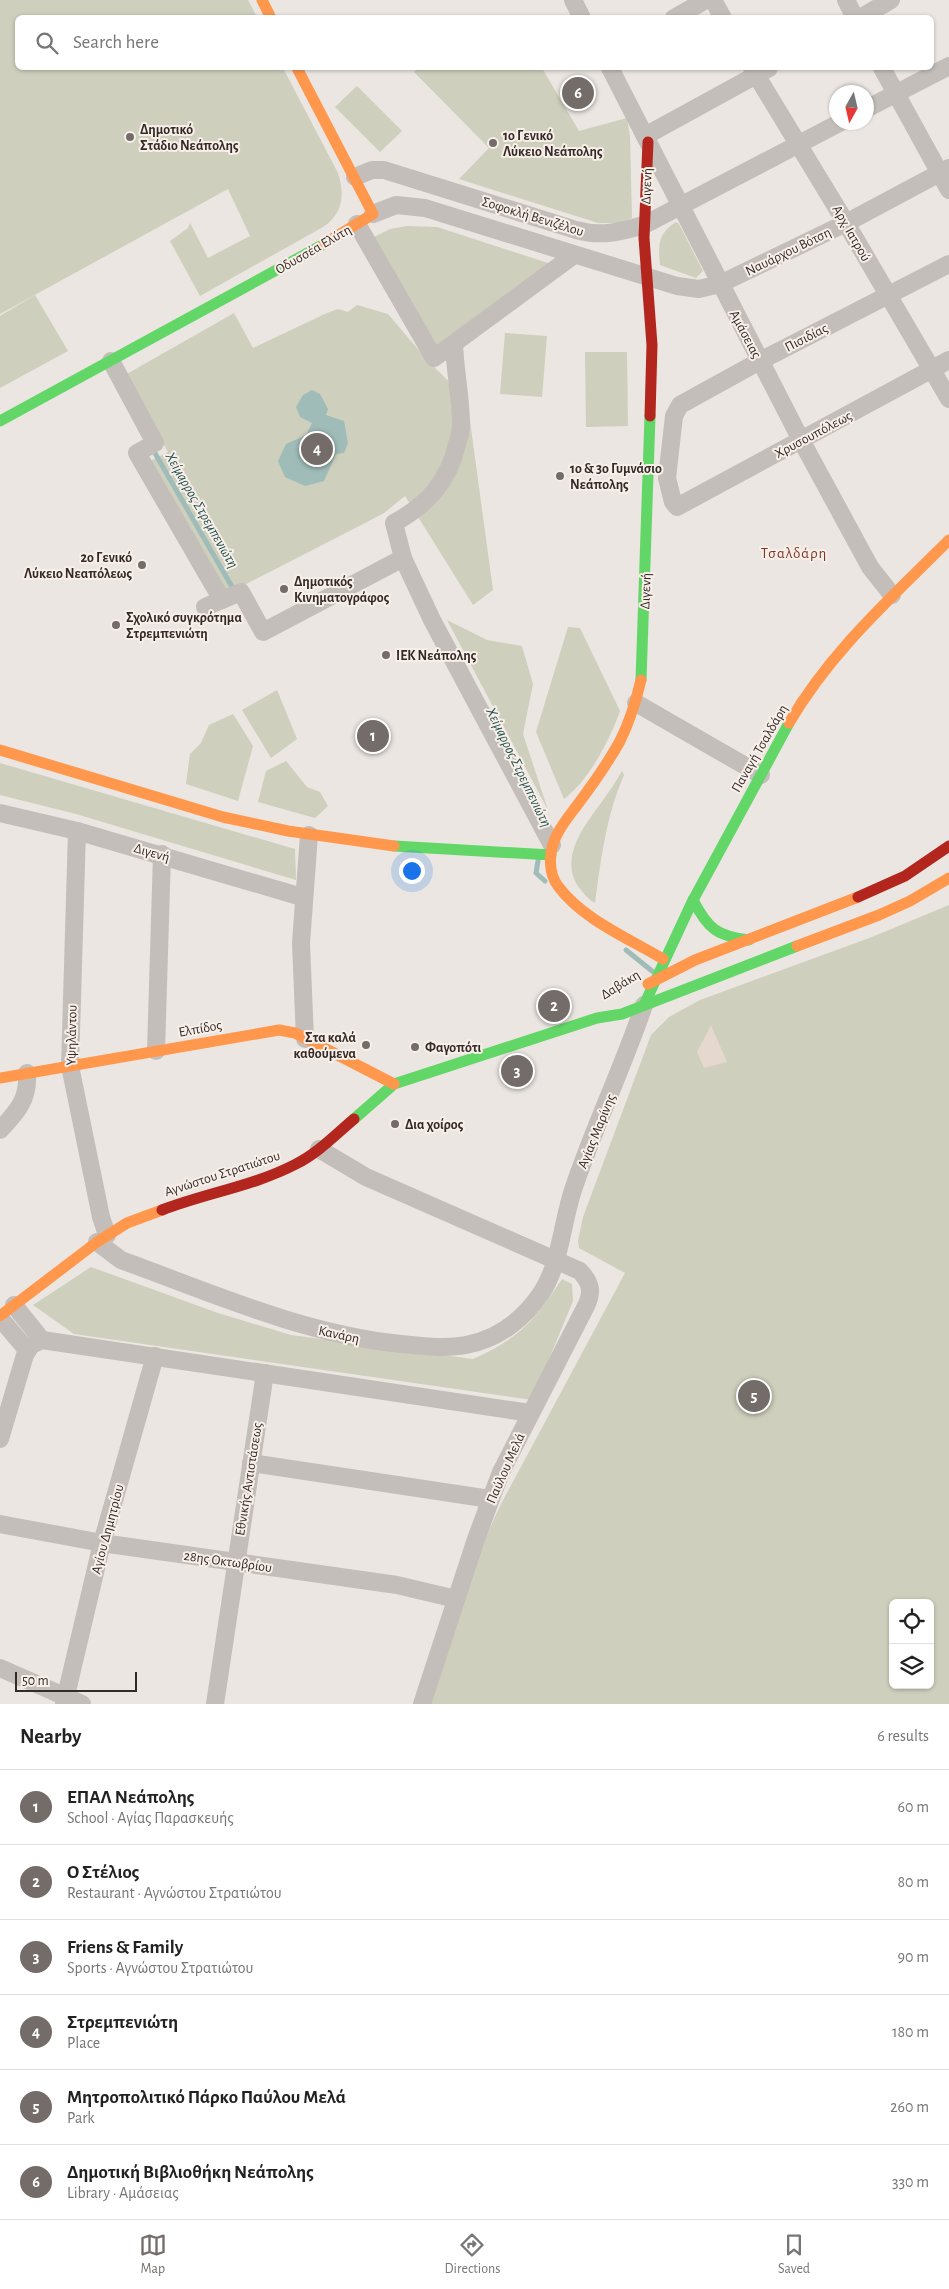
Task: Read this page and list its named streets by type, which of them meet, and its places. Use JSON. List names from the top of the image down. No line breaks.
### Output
{"streets":{"street":["Διγενή","Σοφοκλή Βενιζέλου","Αρχ. Ιατρού","Οδυσσέα Ελύτη","Ναυάρχου Βότση","Αμάσειας","Πισιδίας","Χρυσουπόλεως","Παναγή Τσαλδάρη","Δαβάκη","Ελπίδος","Υψηλάντου","Αγίας Μαρίνης","Αγνώστου Στρατιώτου","Κανάρη","Παύλου Μελά","Εθνικής Αντιστάσεως","Αγίου Δημητρίου","28ης Οκτωβρίου"]},"crossings":[["Διγενή","Σοφοκλή Βενιζέλου"],["Διγενή","Οδυσσέα Ελύτη"],["Διγενή","Ναυάρχου Βότση"],["Διγενή","Αμάσειας"],["Διγενή","Υψηλάντου"],["Σοφοκλή Βενιζέλου","Αρχ. Ιατρού"],["Σοφοκλή Βενιζέλου","Αμάσειας"],["Αρχ. Ιατρού","Ναυάρχου Βότση"],["Αρχ. Ιατρού","Πισιδίας"],["Αρχ. Ιατρού","Χρυσουπόλεως"],["Οδυσσέα Ελύτη","Ναυάρχου Βότση"],["Ναυάρχου Βότση","Αμάσειας"],["Αμάσειας","Πισιδίας"],["Αμάσειας","Χρυσουπόλεως"],["Αμάσειας","Παναγή Τσαλδάρη"],["Πισιδίας","Χρυσουπόλεως"],["Παναγή Τσαλδάρη","Δαβάκη"],["Παναγή Τσαλδάρη","Αγίας Μαρίνης"],["Δαβάκη","Αγίας Μαρίνης"],["Δαβάκη","Αγνώστου Στρατιώτου"],["Ελπίδος","Υψηλάντου"],["Ελπίδος","Αγνώστου Στρατιώτου"],["Υψηλάντου","Αγνώστου Στρατιώτου"],["Υψηλάντου","Κανάρη"],["Αγίας Μαρίνης","Κανάρη"],["Αγίας Μαρίνης","Παύλου Μελά"],["Αγνώστου Στρατιώτου","Κανάρη"],["Αγνώστου Στρατιώτου","Παύλου Μελά"],["Κανάρη","Παύλου Μελά"],["Παύλου Μελά","28ης Οκτωβρίου"],["Εθνικής Αντιστάσεως","28ης Οκτωβρίου"],["Αγίου Δημητρίου","28ης Οκτωβρίου"]],"districts":["Τσαλδάρη"],"water":["Χείμαρρος Στρεμπενιώτη"],"places":["Δημοτικό Στάδιο Νεάπολης","1ο Γενικό Λύκειο Νεάπολης","1ο & 3ο Γυμνάσιο Νεάπολης","2ο Γενικό Λύκειο Νεαπόλεως","Δημοτικός Κινηματογράφος","Σχολικό συγκρότημα Στρεμπενιώτη","ΙΕΚ Νεάπολης","Στα καλά καθούμενα","Φαγοπότι","Δια χοίρος"],"scale_bar":"50 m","north":"bottom","page":{"search":"Search here","pins":["6","4","1","2","3","5"],"scale":"50 m","heading":["Nearby","6 results"],"list":[{"mark":"1","name":"ΕΠΑΛ Νεάπολης","note":"School · Αγίας Παρασκευής","value":"60 m"},{"mark":"2","name":"Ο Στέλιος","note":"Restaurant · Αγνώστου Στρατιώτου","value":"80 m"},{"mark":"3","name":"Friens & Family","note":"Sports · Αγνώστου Στρατιώτου","value":"90 m"},{"mark":"4","name":"Στρεμπενιώτη","note":"Place","value":"180 m"},{"mark":"5","name":"Μητροπολιτικό Πάρκο Παύλου Μελά","note":"Park","value":"260 m"},{"mark":"6","name":"Δημοτική Βιβλιοθήκη Νεάπολης","note":"Library · Αμάσειας","value":"330 m"}],"nav":["Map","Directions","Saved"]}}
